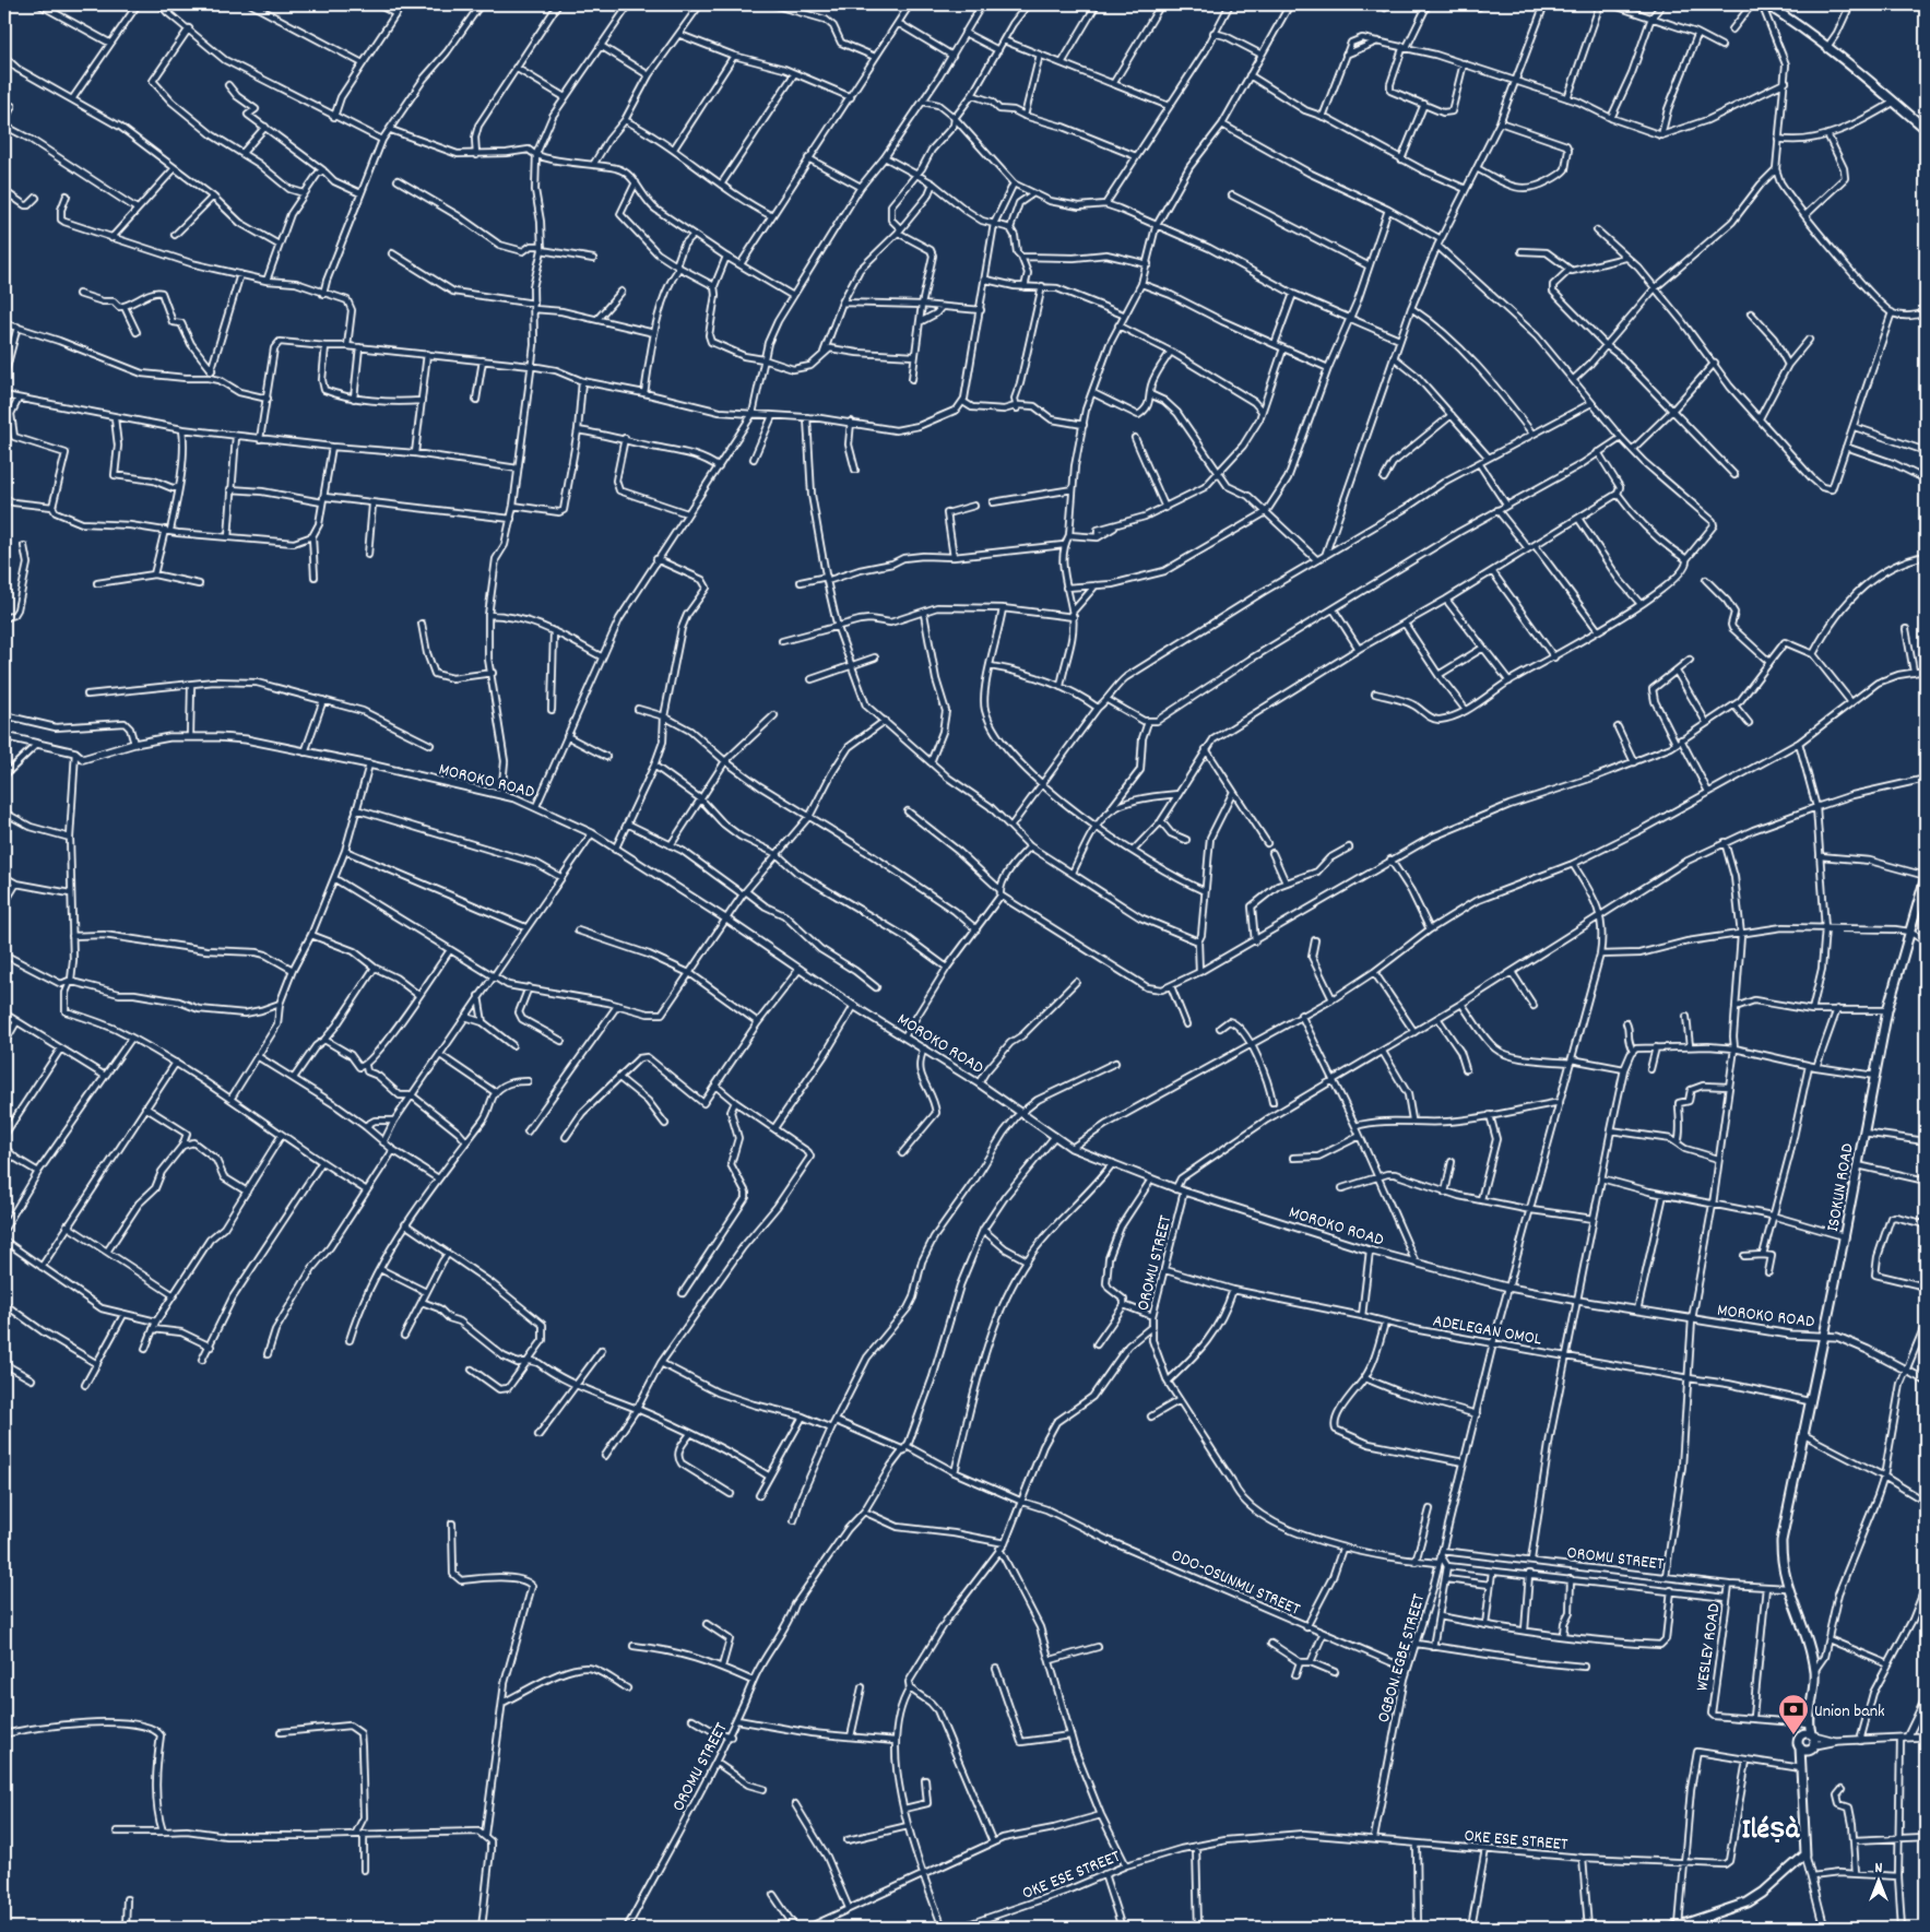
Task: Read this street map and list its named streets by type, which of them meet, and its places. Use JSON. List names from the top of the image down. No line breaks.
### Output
{"streets":{"main road":["ISOKUN ROAD"],"street":["MOROKO ROAD","OROMU STREET","ADELEGAN OMOL","ODO-OSUNMU STREET","WESLEY ROAD","OGBON EGBE STREET","OKE ESE STREET"]},"crossings":[["MOROKO ROAD","ISOKUN ROAD"],["MOROKO ROAD","OROMU STREET"],["ISOKUN ROAD","OROMU STREET"],["ISOKUN ROAD","ADELEGAN OMOL"],["OROMU STREET","ADELEGAN OMOL"],["OROMU STREET","ODO-OSUNMU STREET"],["OROMU STREET","WESLEY ROAD"],["OROMU STREET","OGBON EGBE STREET"],["ODO-OSUNMU STREET","OGBON EGBE STREET"],["OGBON EGBE STREET","OKE ESE STREET"]],"districts":["Iléṣà"],"places":{"bank":["Union bank"]},"north":"top"}
